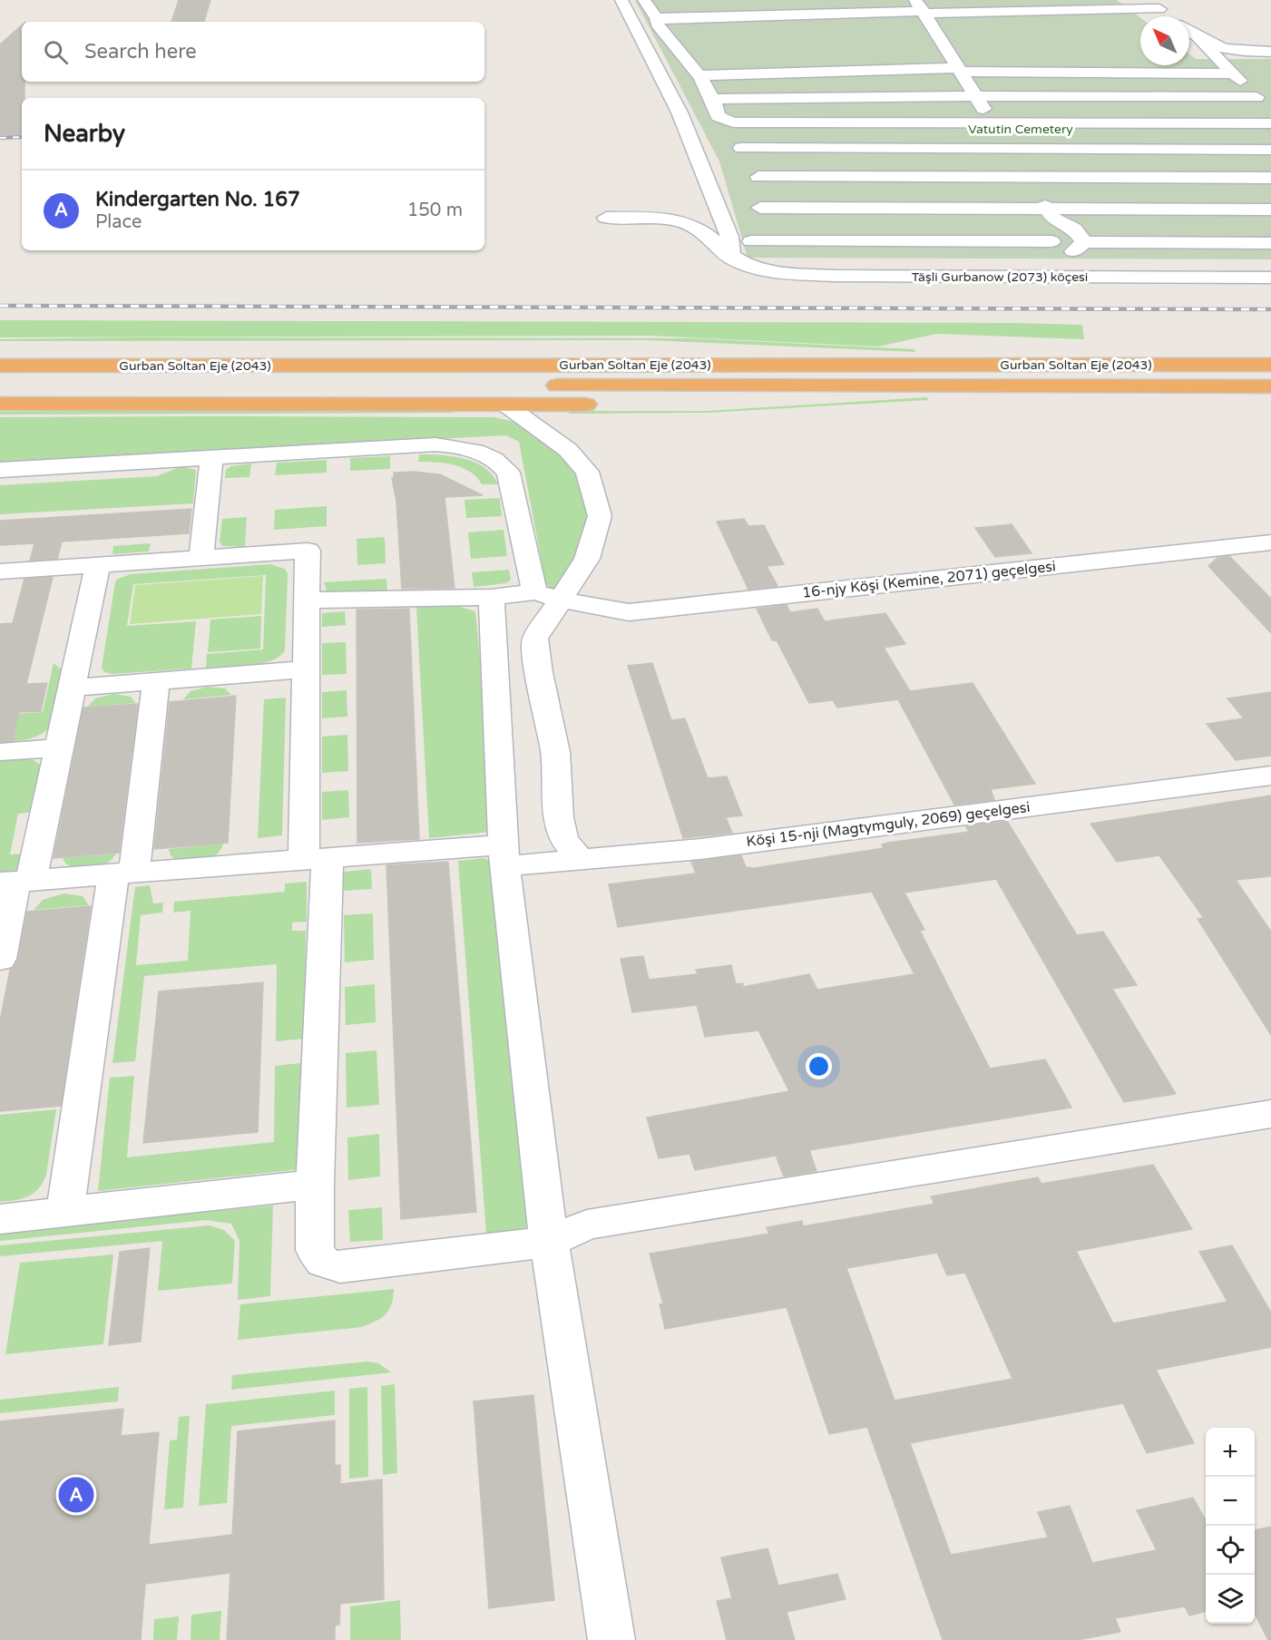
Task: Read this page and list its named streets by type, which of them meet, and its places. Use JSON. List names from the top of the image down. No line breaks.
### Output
{"streets":{"highway":["Gurban Soltan Eje (2043)"],"street":["Täşli Gurbanow (2073) köçesi","16-njy Köşi (Kemine, 2071) geçelgesi","Köşi 15-nji (Magtymguly, 2069) geçelgesi"]},"parks":["Vatutin Cemetery"],"north":"top left","page":{"search":"Search here","heading":"Nearby","list":[{"mark":"A","name":"Kindergarten No. 167","note":"Place","value":"150 m"}],"map_buttons":["+","−"],"pins":"A"}}
